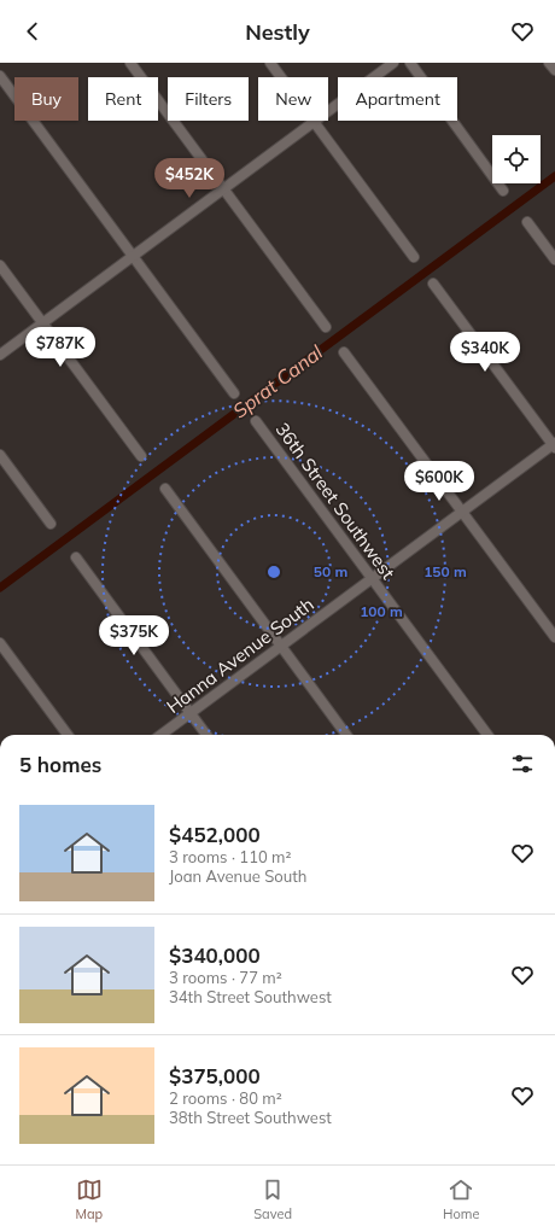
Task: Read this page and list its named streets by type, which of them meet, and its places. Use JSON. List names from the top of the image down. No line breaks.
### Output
{"streets":{"street":["36th Street Southwest","Hanna Avenue South"]},"crossings":[["36th Street Southwest","Hanna Avenue South"]],"water":["Sprat Canal"],"page":{"header":"Nestly","chip":["Buy","Rent","Filters","New","Apartment"],"price":["$452K","$787K","$340K","$600K","$375K"],"heading":"5 homes","list":[{"name":"$452,000","note":"3 rooms · 110 m² · Joan Avenue South"},{"name":"$340,000","note":"3 rooms · 77 m² · 34th Street Southwest"},{"name":"$375,000","note":"2 rooms · 80 m² · 38th Street Southwest"}],"tabs":["Map","Saved","Home"]},"rings":["50 m","150 m","100 m"]}
